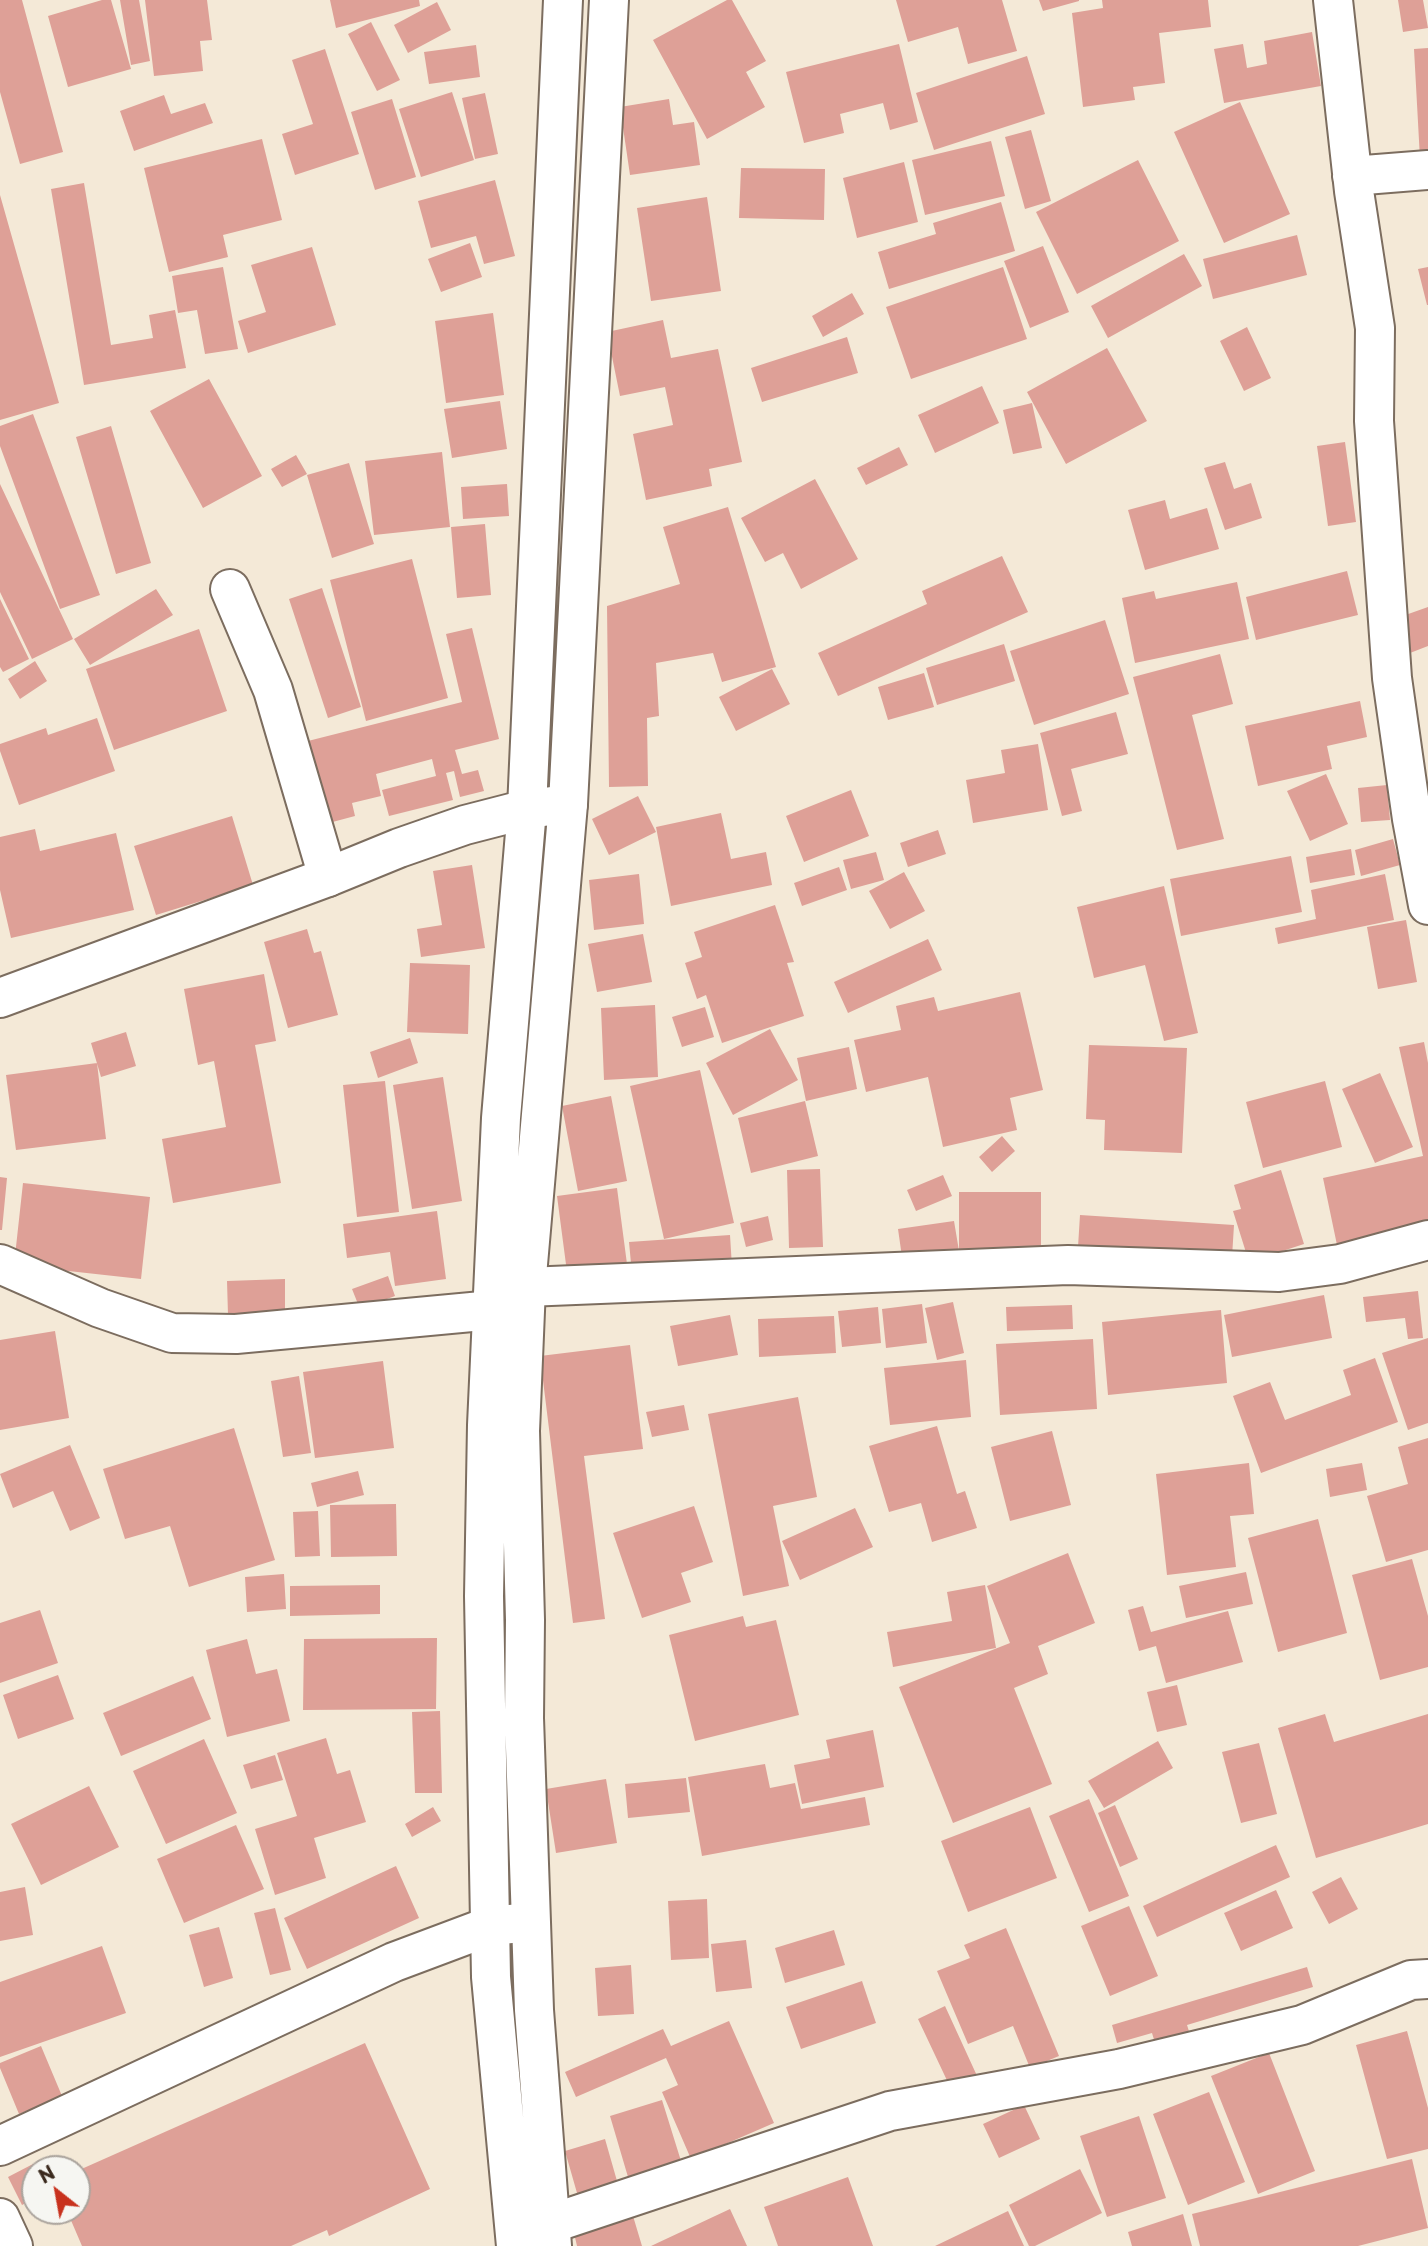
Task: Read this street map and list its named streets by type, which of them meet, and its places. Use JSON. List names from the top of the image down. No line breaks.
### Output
{"north":"top left"}
